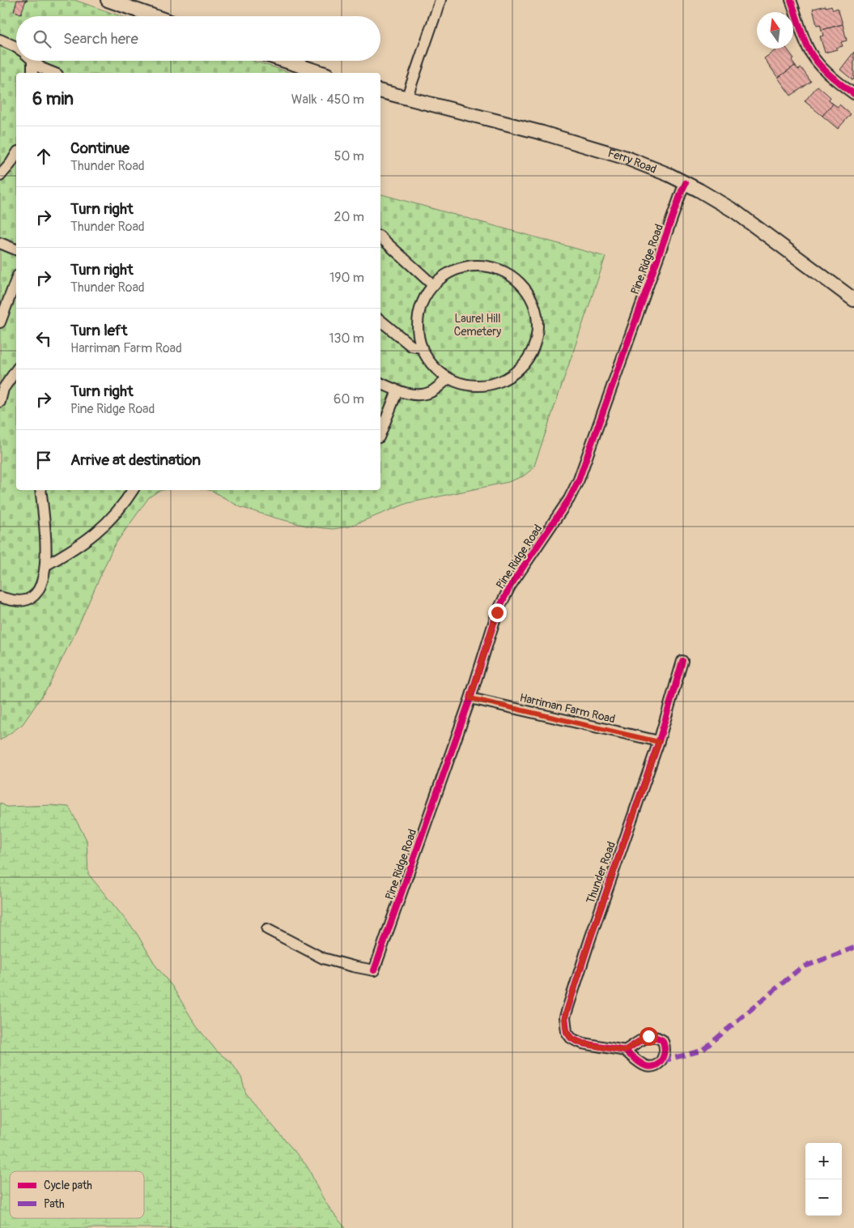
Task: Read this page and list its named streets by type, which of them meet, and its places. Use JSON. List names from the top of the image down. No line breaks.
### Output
{"streets":{"main road":["Ferry Road"],"street":["Pine Ridge Road","Harriman Farm Road","Thunder Road"]},"crossings":[["Ferry Road","Pine Ridge Road"],["Pine Ridge Road","Harriman Farm Road"],["Harriman Farm Road","Thunder Road"]],"parks":["Laurel Hill Cemetery"],"legend":["Cycle path","Path"],"north":"top","page":{"search":"Search here","heading":["6 min","Walk · 450 m"],"list":[["Continue","Thunder Road","50 m"],["Turn right","Thunder Road","20 m"],["Turn right","Thunder Road","190 m"],["Turn left","Harriman Farm Road","130 m"],["Turn right","Pine Ridge Road","60 m"],"Arrive at destination"],"map_buttons":["+","−"]}}
